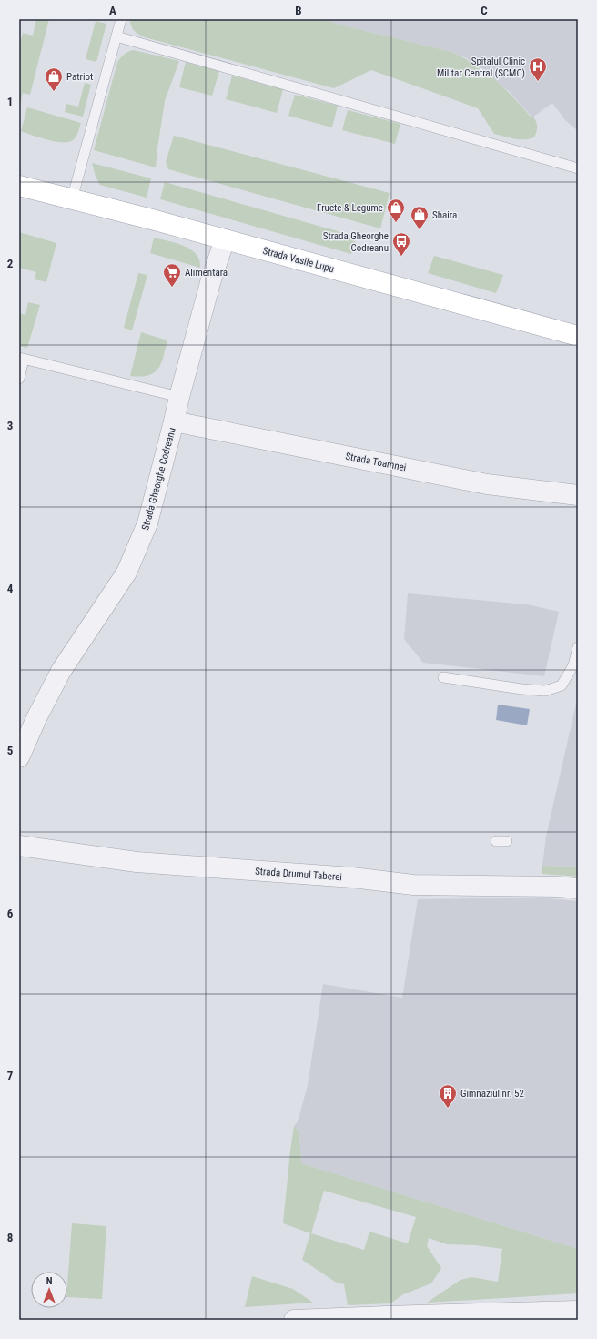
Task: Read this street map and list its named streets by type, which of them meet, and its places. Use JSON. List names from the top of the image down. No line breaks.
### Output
{"streets":{"main road":["Strada Vasile Lupu"],"street":["Strada Toamnei","Strada Gheorghe Codreanu","Strada Drumul Taberei"]},"crossings":[["Strada Vasile Lupu","Strada Gheorghe Codreanu"],["Strada Toamnei","Strada Gheorghe Codreanu"]],"places":{"hospital":["Spitalul Clinic Militar Central (SCMC)"],"shop":["Patriot","Fructe & Legume","Shaira"],"bus stop":["Strada Gheorghe Codreanu"],"supermarket":["Alimentara"],"building":["Gimnaziul nr. 52"]},"north":"top","grid":{"columns":["A","B","C"],"rows":["1","2","3","4","5","6","7","8"]}}
